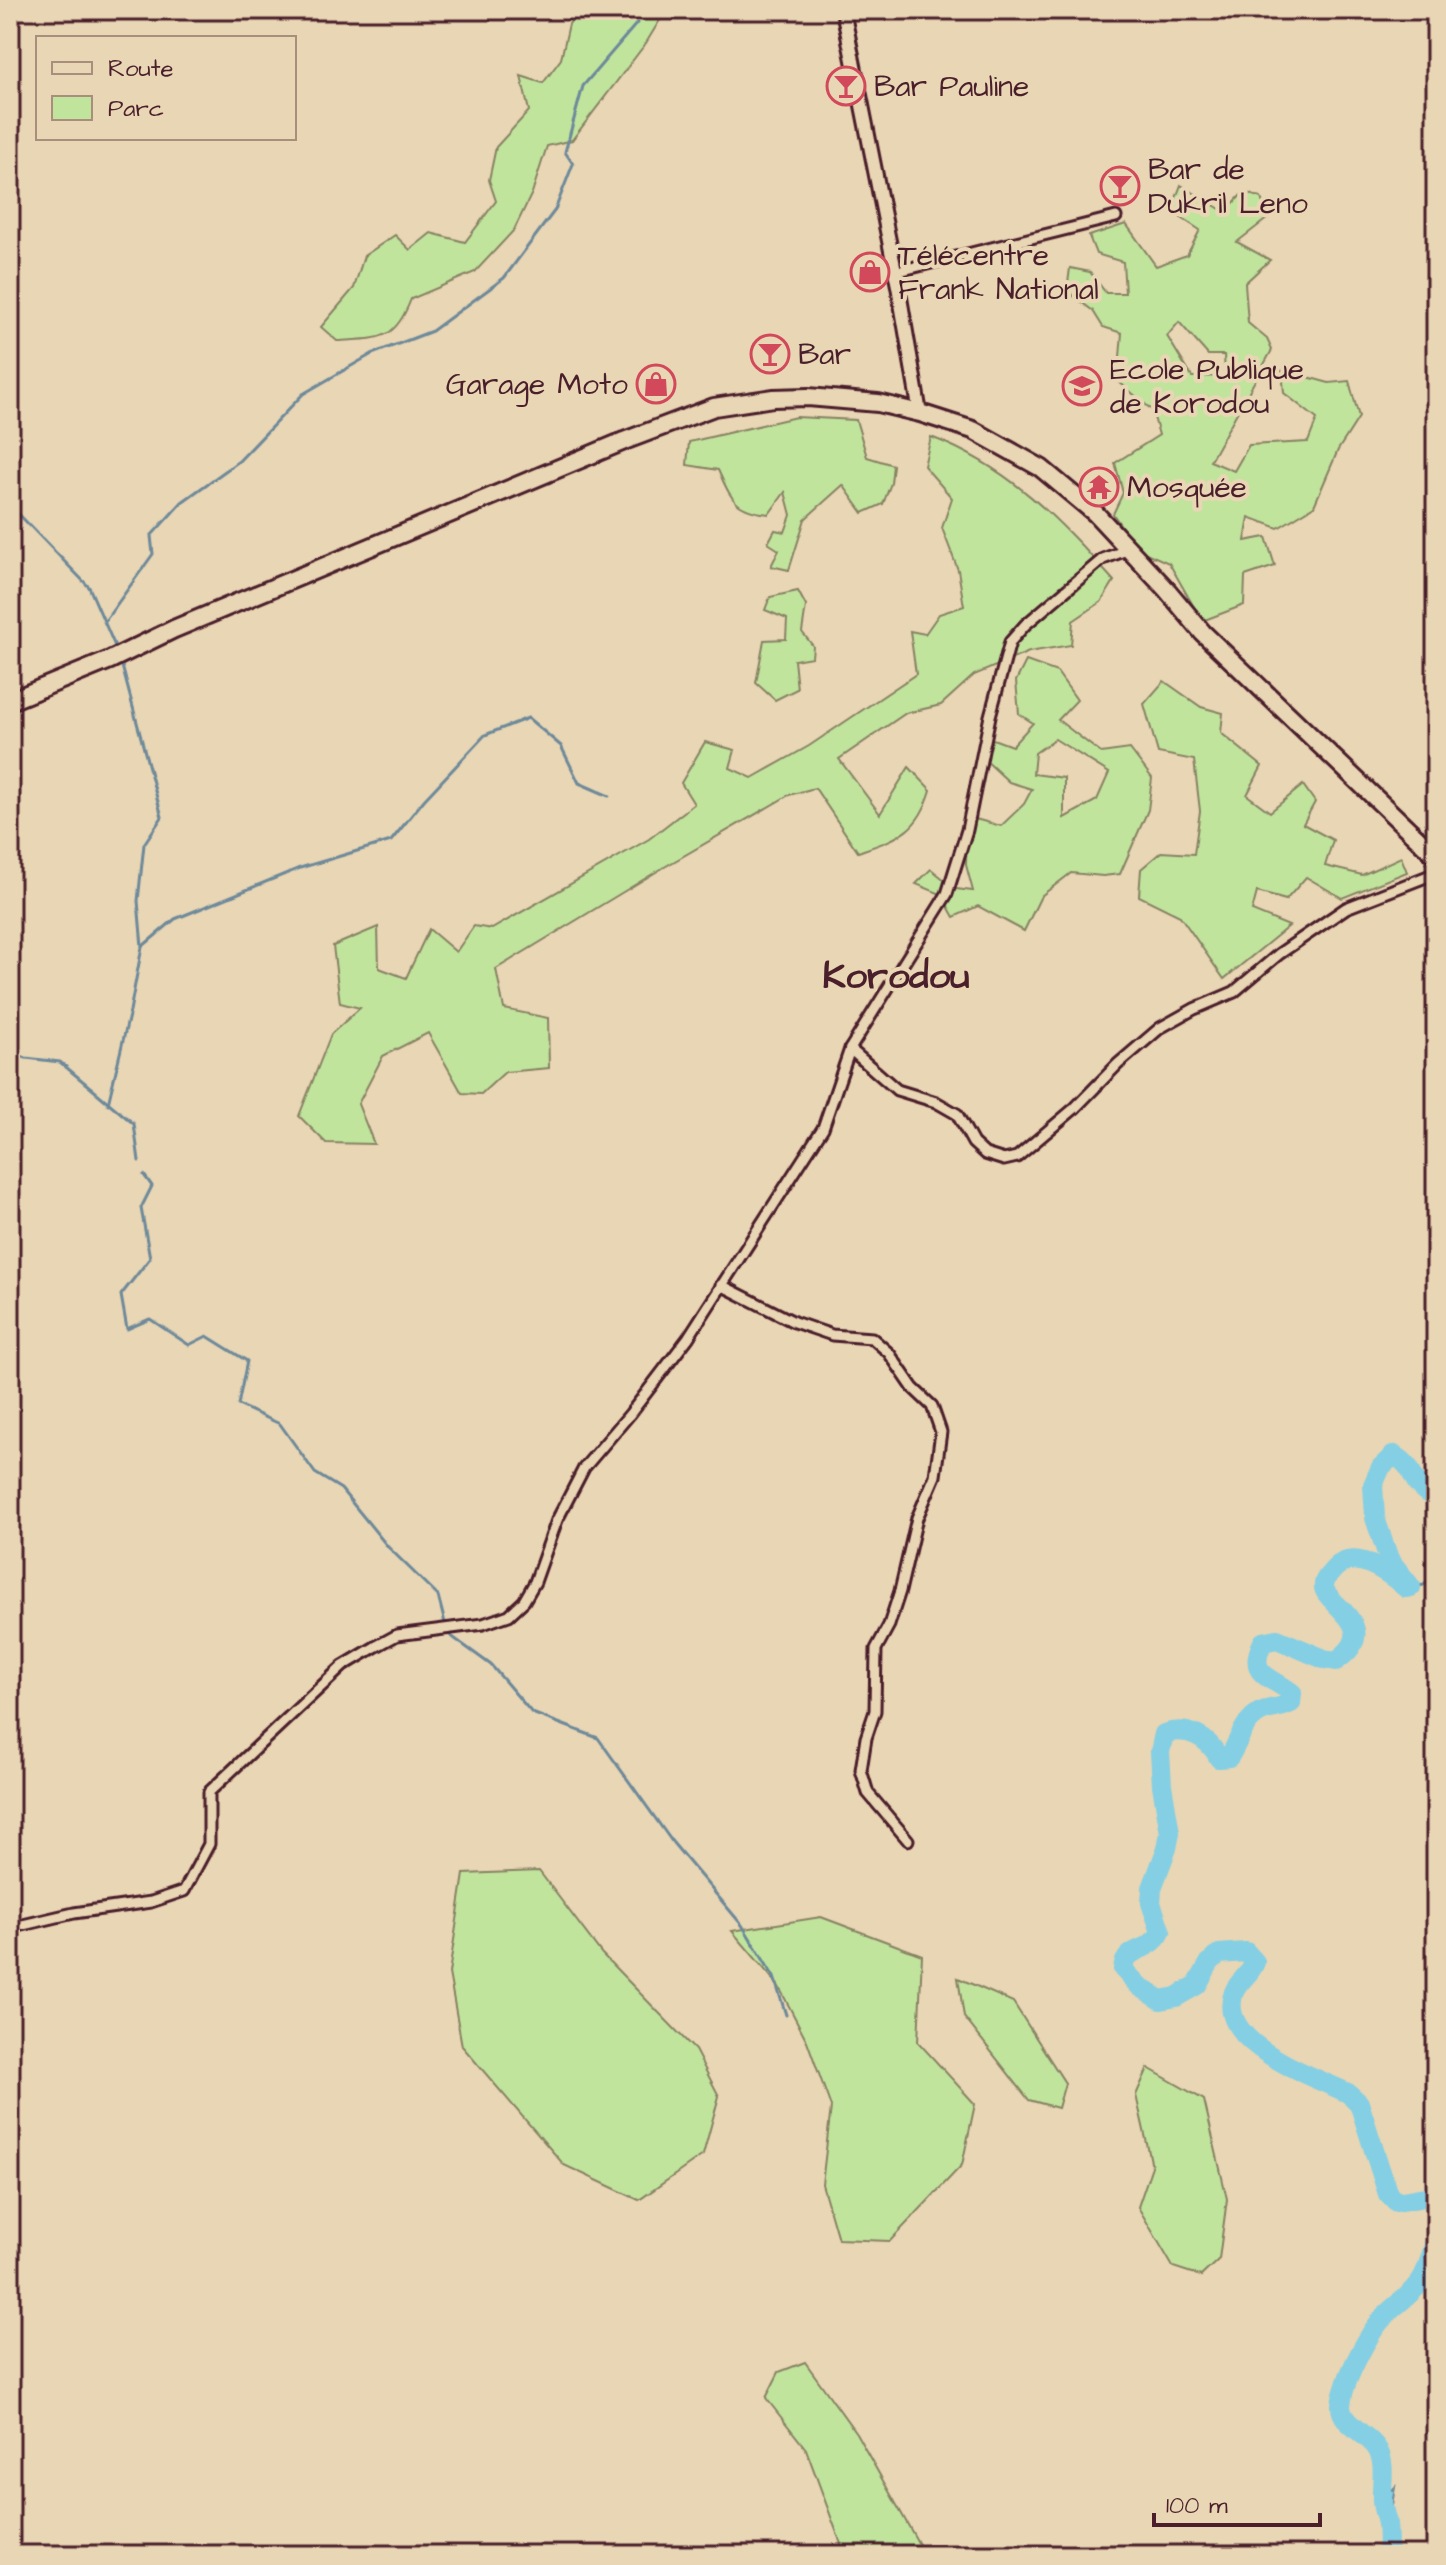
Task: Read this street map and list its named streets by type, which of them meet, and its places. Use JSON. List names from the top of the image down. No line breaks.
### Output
{"districts":["Korodou"],"places":{"bar":["Bar Pauline","Bar de Dukril Leno","Bar"],"shop":["Télécentre Frank National","Garage Moto"],"school or university":["Ecole Publique de Korodou"],"temple":["Mosquée"]},"legend":["Route","Parc"],"scale_bar":"100 m"}
